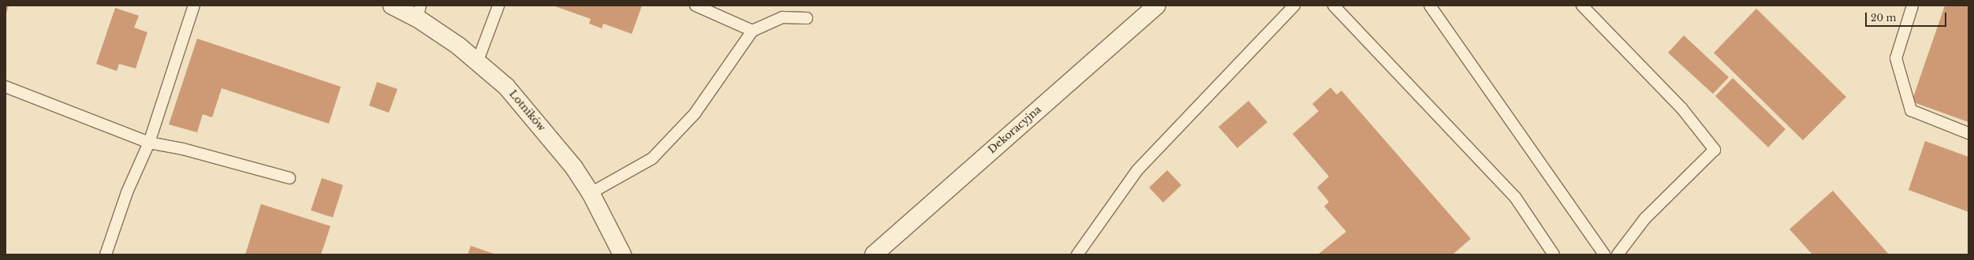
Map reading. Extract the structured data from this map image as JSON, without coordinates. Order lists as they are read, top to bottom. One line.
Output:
{"streets":{"street":["Lotników","Dekoracyjna"]},"scale_bar":"20 m"}
